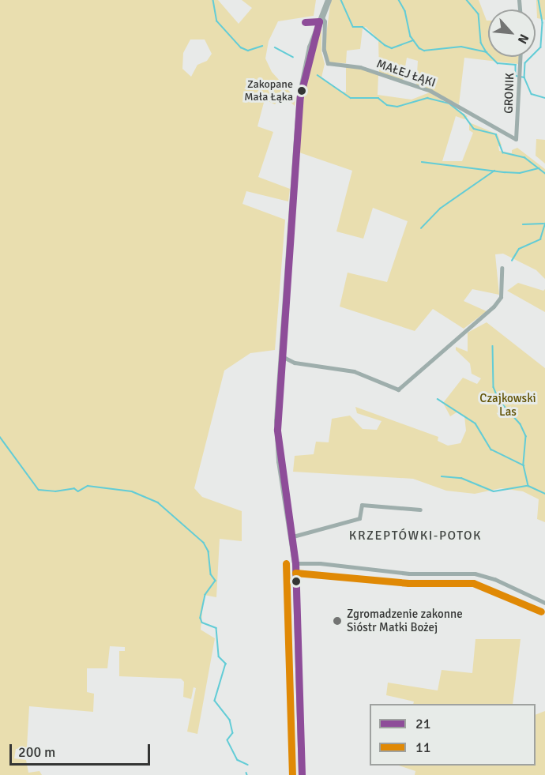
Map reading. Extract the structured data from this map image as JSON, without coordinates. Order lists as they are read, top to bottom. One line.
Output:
{"streets":{"street":["MAŁEJ ŁĄKI","GRONIK"]},"crossings":[["MAŁEJ ŁĄKI","GRONIK"]],"districts":["KRZEPTÓWKI-POTOK"],"parks":["Czajkowski Las"],"places":["Zakopane Mała Łąka","Zgromadzenie zakonne Sióstr Matki Bożej"],"lines":["transit line 21","transit line 11"],"legend":["21","11"],"scale_bar":"200 m","north":"bottom right"}
